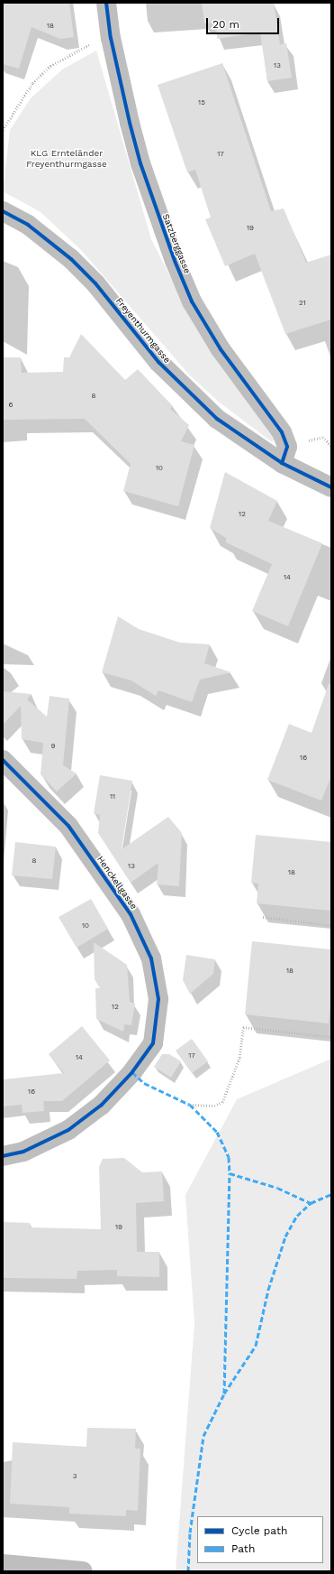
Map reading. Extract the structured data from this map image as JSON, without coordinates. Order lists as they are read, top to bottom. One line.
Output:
{"streets":{"street":["Satzberggasse","Freyenthurmgasse","Henckellgasse"]},"crossings":[["Satzberggasse","Freyenthurmgasse"]],"parks":["KLG Ernteländer Freyenthurmgasse"],"house_numbers":["18","13","15","17","19","21","8","6","10","12","14","9","16","11","8","13","18","10","18","12","17","14","16","19","3"],"legend":["Cycle path","Path"],"scale_bar":"20 m"}
